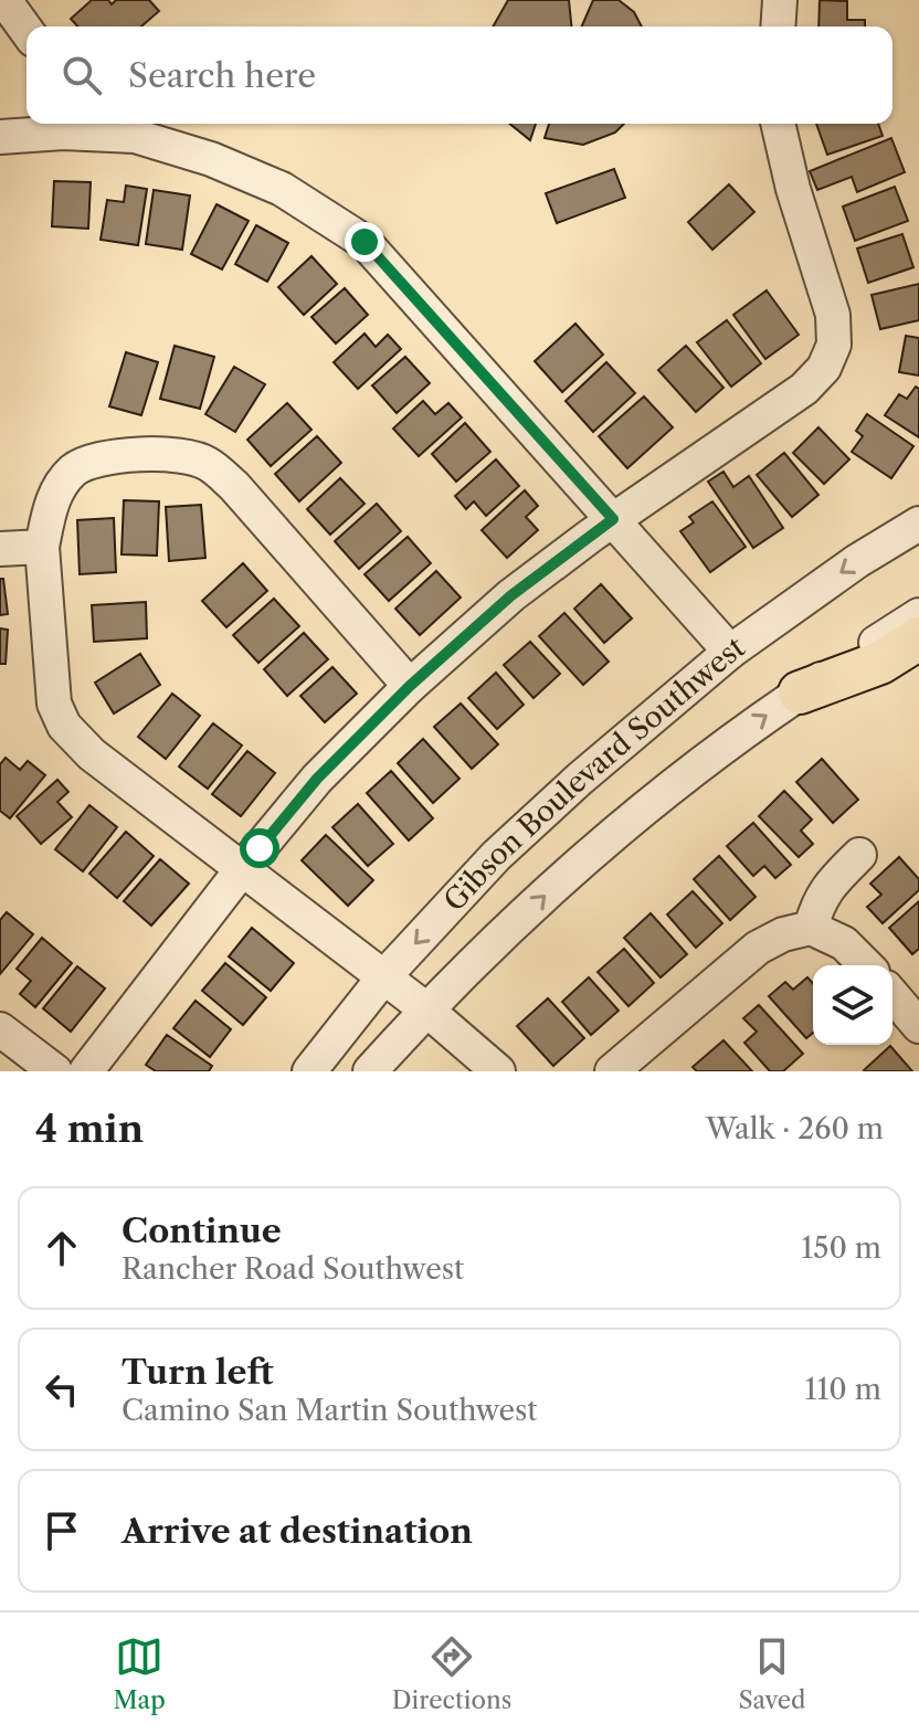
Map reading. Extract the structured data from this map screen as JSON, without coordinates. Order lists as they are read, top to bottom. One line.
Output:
{"streets":{"street":["Gibson Boulevard Southwest"]},"page":{"search":"Search here","heading":["4 min","Walk · 260 m"],"list":[["Continue","Rancher Road Southwest","150 m"],["Turn left","Camino San Martin Southwest","110 m"],"Arrive at destination"],"nav":["Map","Directions","Saved"]}}
